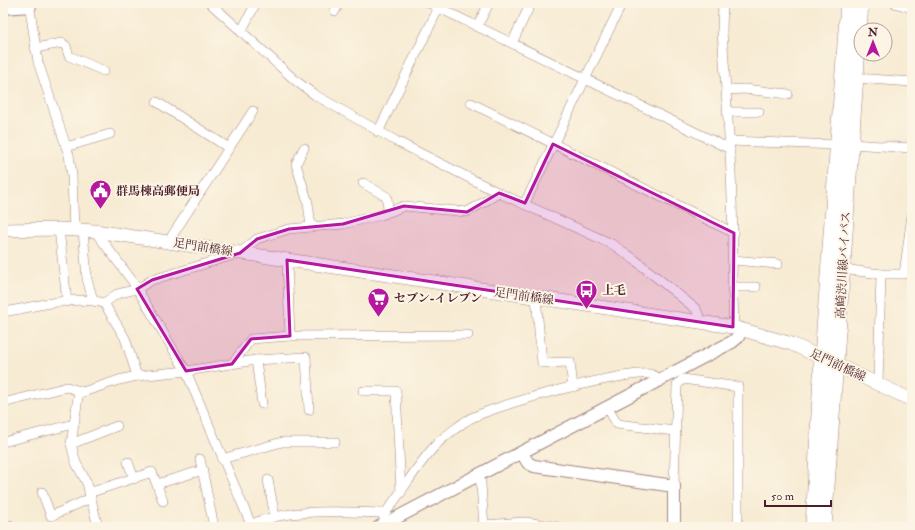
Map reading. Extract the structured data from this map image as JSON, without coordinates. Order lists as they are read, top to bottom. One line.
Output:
{"streets":{"main road":["足門前橋線","高崎渋川線バイパス"]},"crossings":[["足門前橋線","高崎渋川線バイパス"]],"places":{"public building":["群馬棟高郵便局"],"bus stop":["上毛"],"supermarket":["セブン-イレブン"]},"scale_bar":"50 m","north":"top"}
